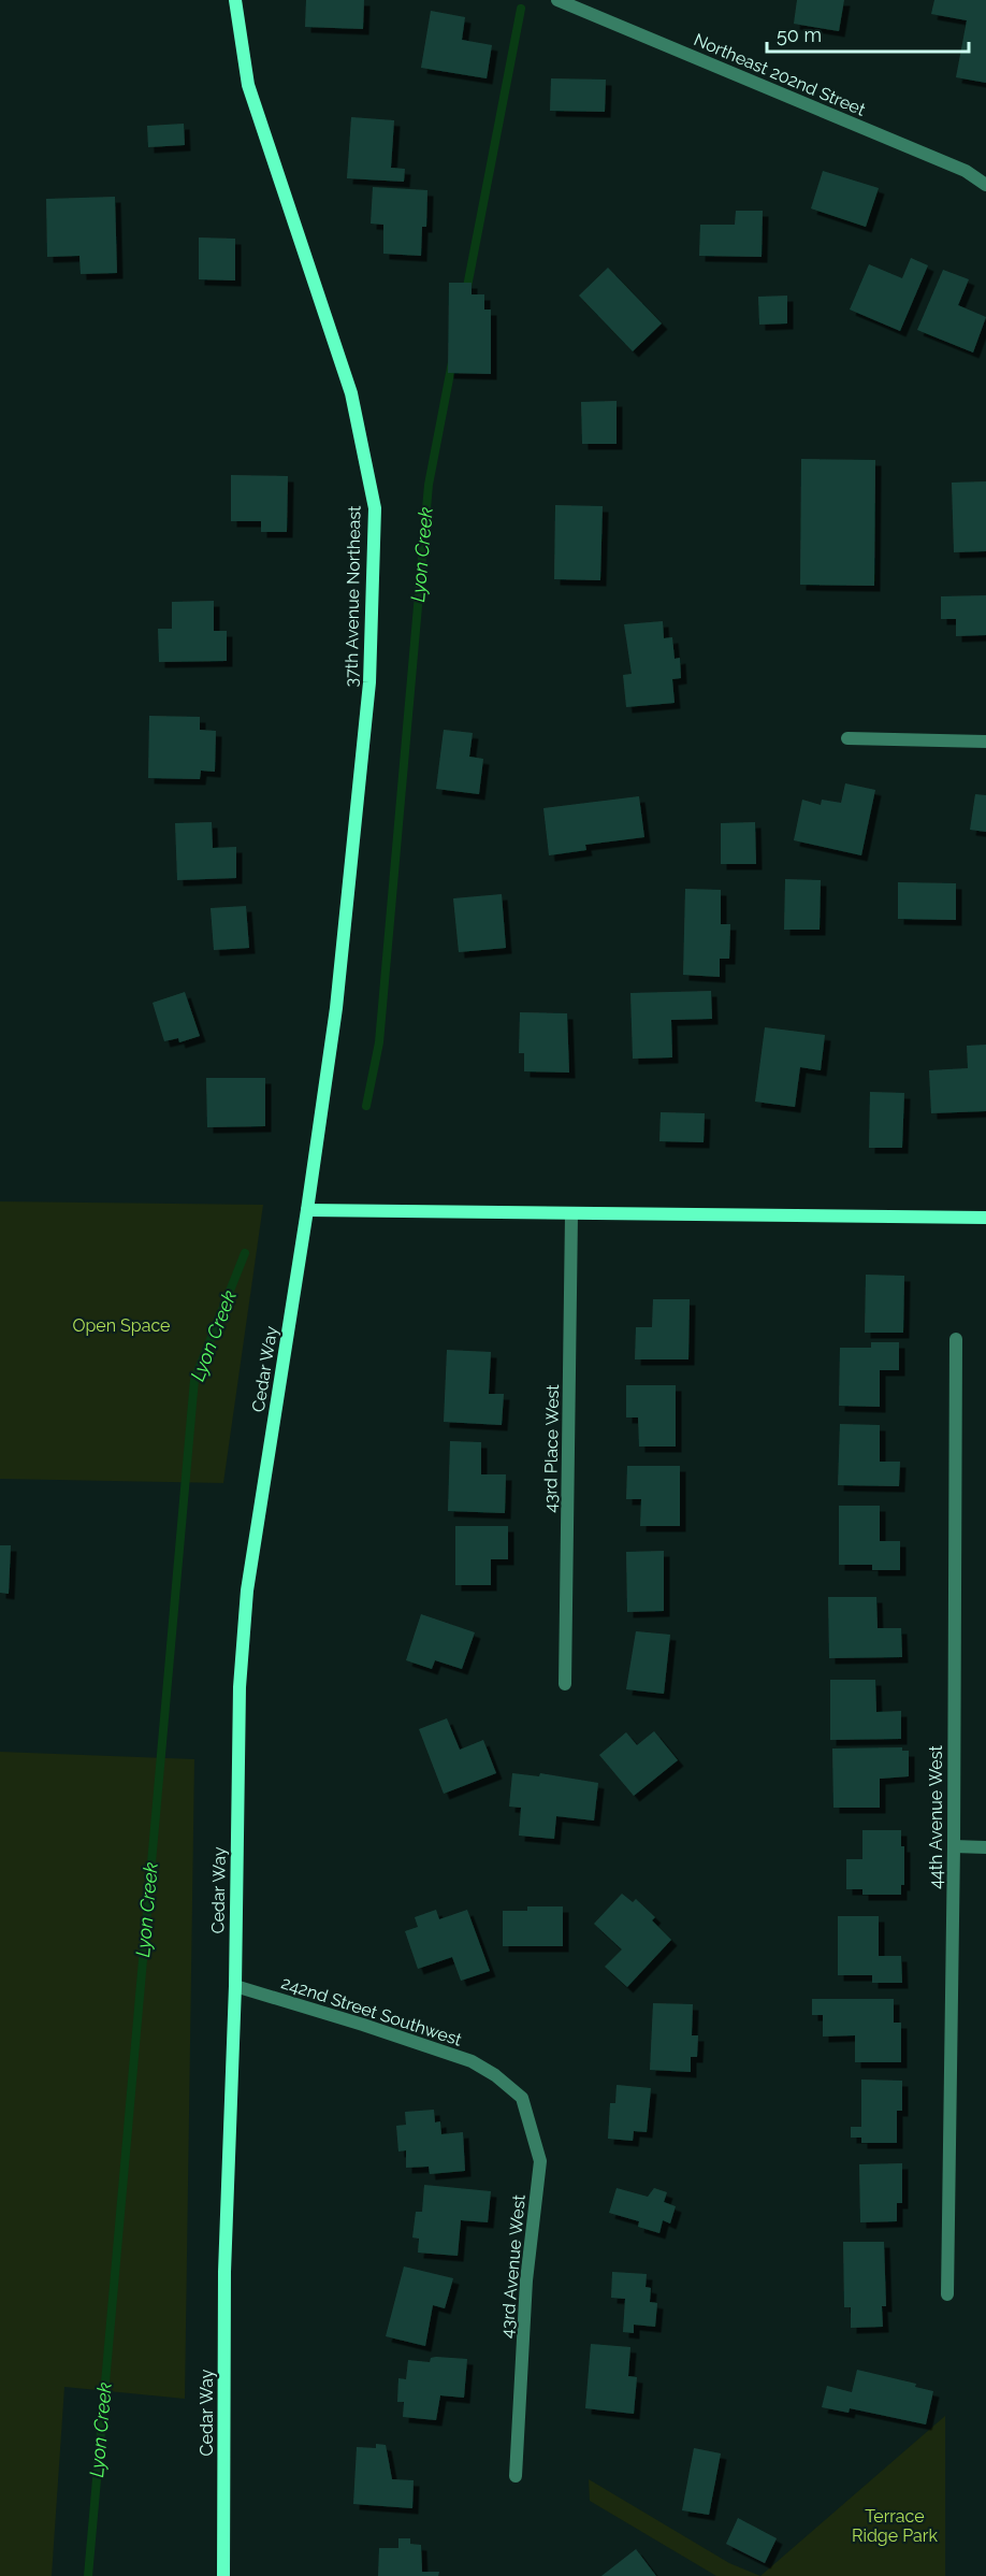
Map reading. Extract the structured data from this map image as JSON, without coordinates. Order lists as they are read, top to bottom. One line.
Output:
{"streets":{"main road":["37th Avenue Northeast","Cedar Way"],"street":["Northeast 202nd Street","43rd Place West","44th Avenue West","242nd Street Southwest","43rd Avenue West"]},"crossings":[["37th Avenue Northeast","Cedar Way"],["Cedar Way","242nd Street Southwest"],["242nd Street Southwest","43rd Avenue West"]],"water":["Lyon Creek"],"parks":["Open Space","Terrace Ridge Park"],"scale_bar":"50 m"}
